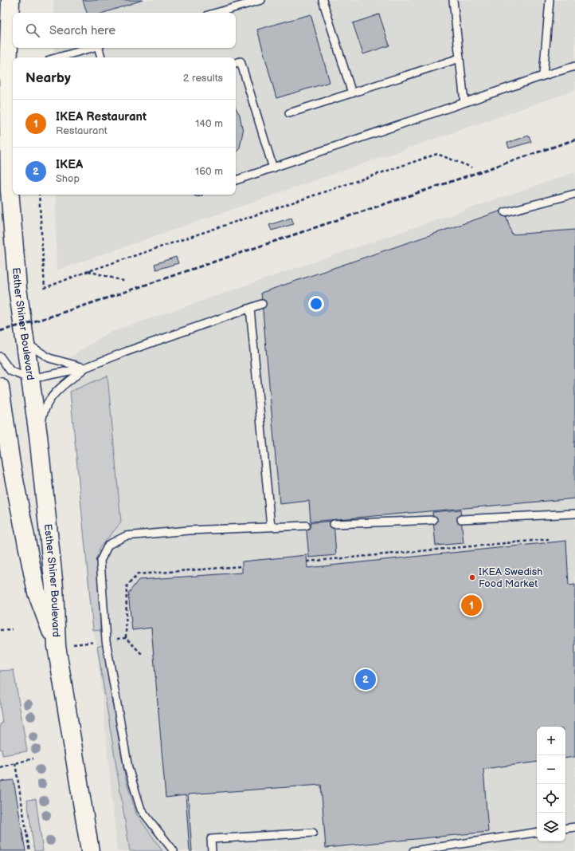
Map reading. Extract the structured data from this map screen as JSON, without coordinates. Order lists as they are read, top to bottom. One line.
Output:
{"streets":{"street":["Esther Shiner Boulevard"]},"places":["IKEA Swedish Food Market"],"page":{"search":"Search here","heading":["Nearby","2 results"],"list":[{"mark":"1","name":"IKEA Restaurant","note":"Restaurant","value":"140 m"},{"mark":"2","name":"IKEA","note":"Shop","value":"160 m"}],"pins":["1","2"],"map_buttons":["+","−"]}}
